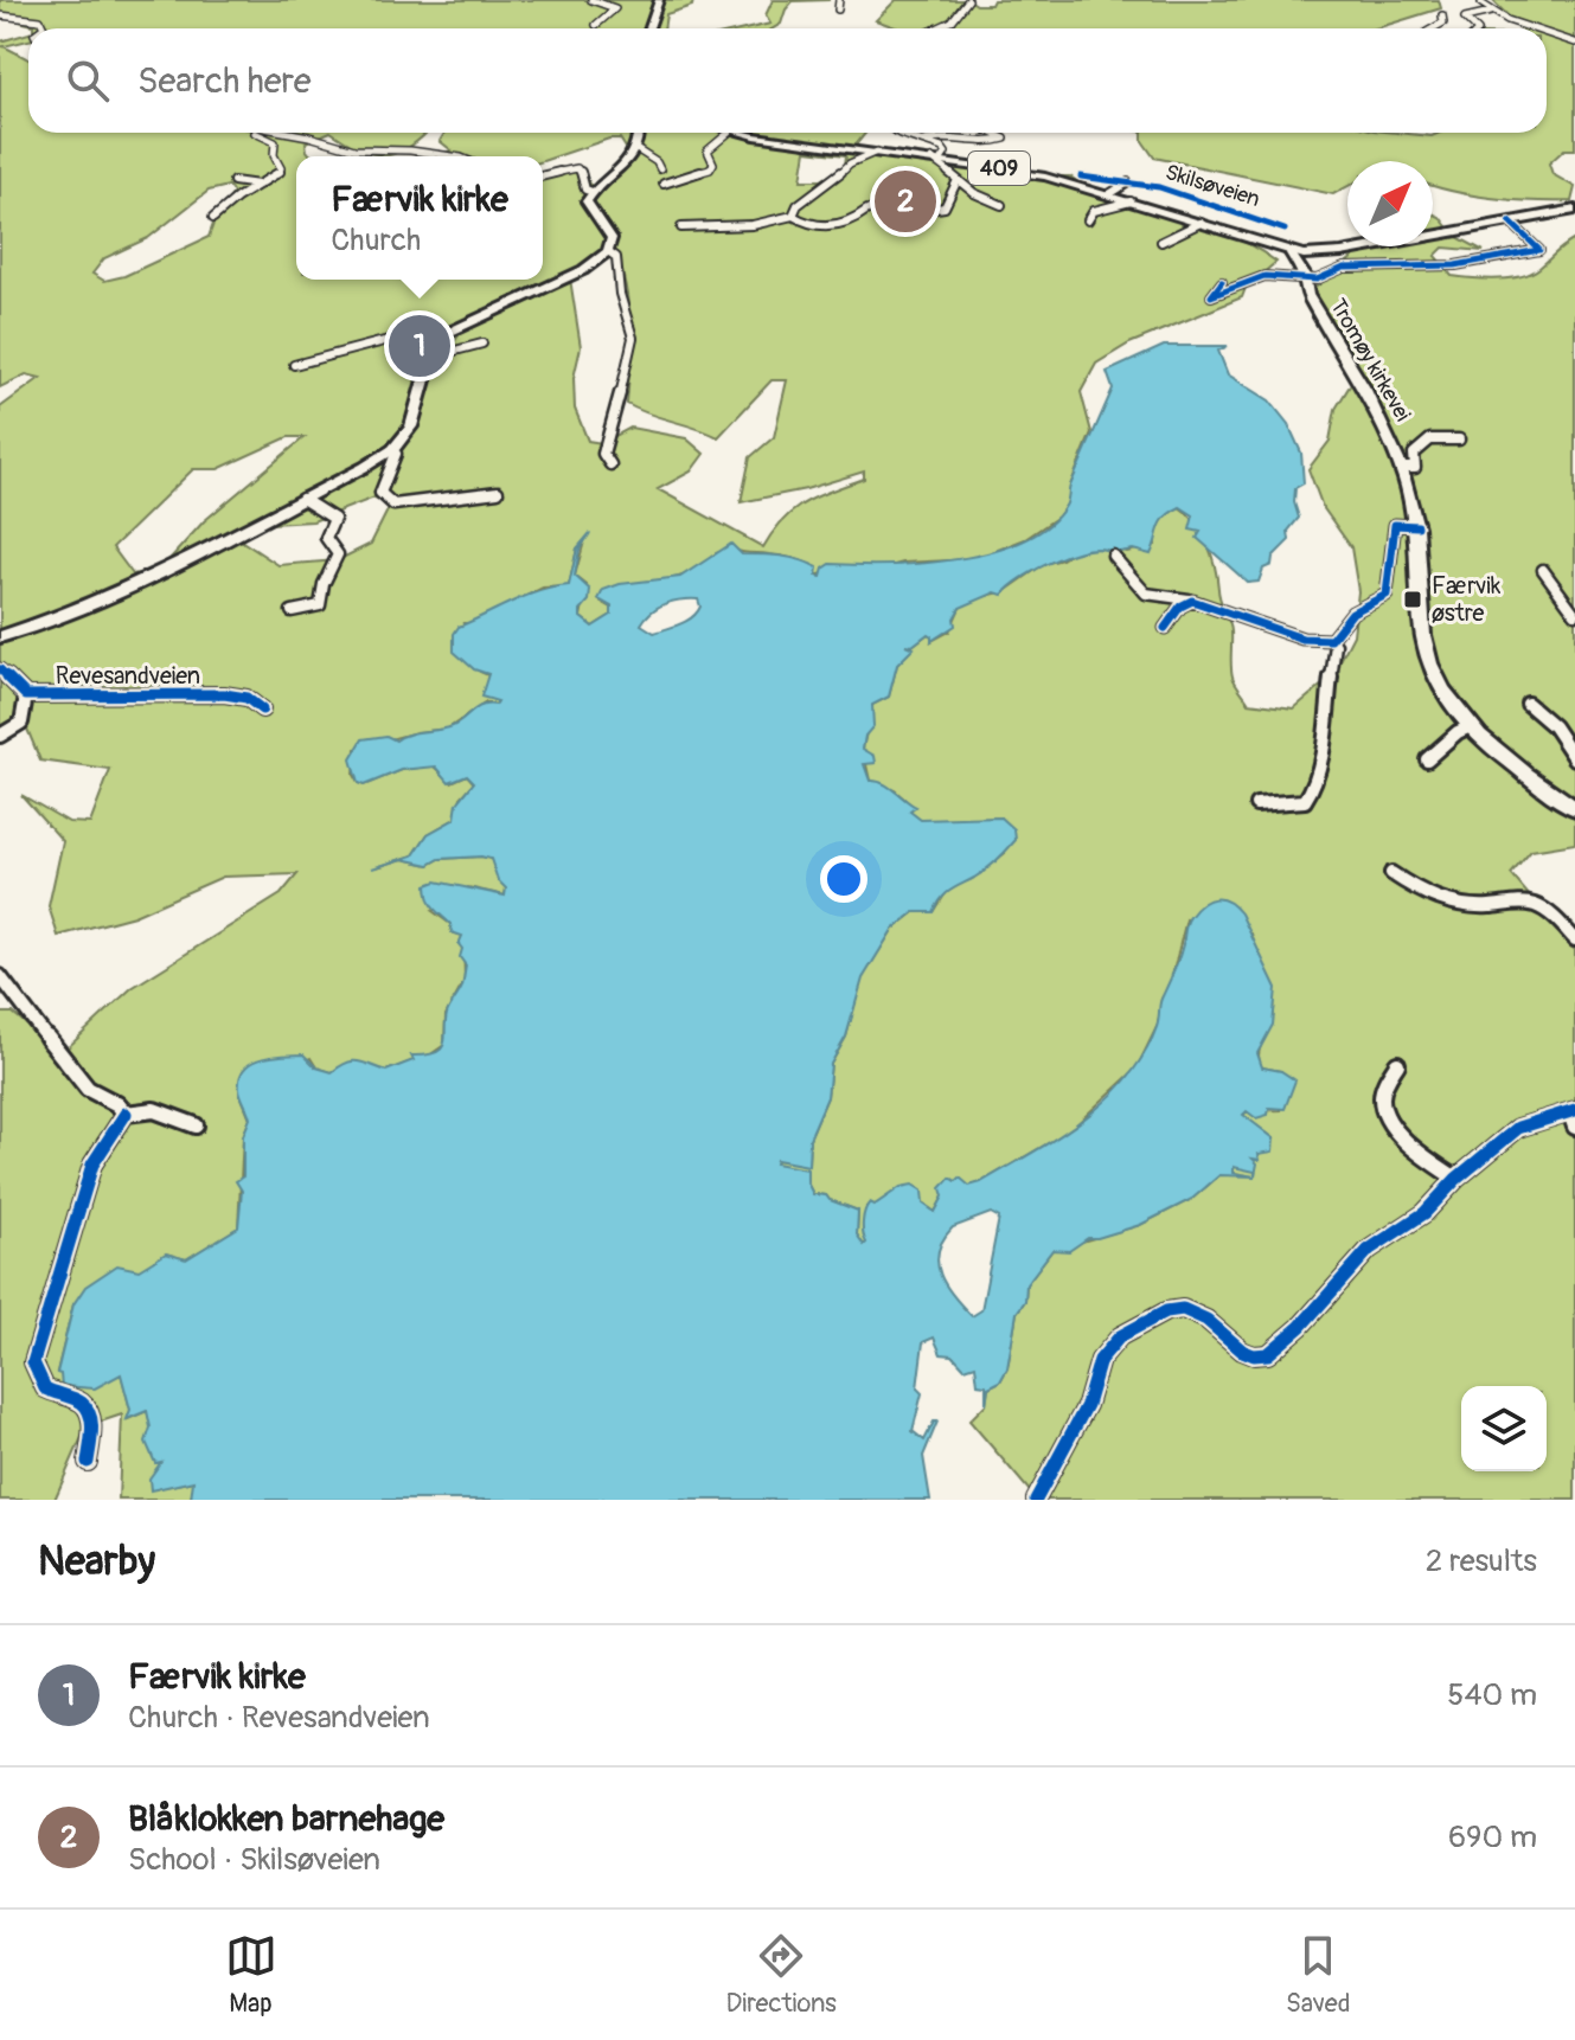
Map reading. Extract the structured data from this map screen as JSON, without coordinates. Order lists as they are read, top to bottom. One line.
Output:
{"streets":{"main road":["409","Skilsøveien","Tromøy kirkevei"],"street":["Revesandveien"]},"crossings":[["Skilsøveien","Tromøy kirkevei"]],"places":{"transit":["Færvik østre"]},"north":"top right","page":{"search":"Search here","popup":["Færvik kirke","Church"],"pins":["2","1"],"heading":["Nearby","2 results"],"list":[{"mark":"1","name":"Færvik kirke","note":"Church · Revesandveien","value":"540 m"},{"mark":"2","name":"Blåklokken barnehage","note":"School · Skilsøveien","value":"690 m"}],"nav":["Map","Directions","Saved"]}}
